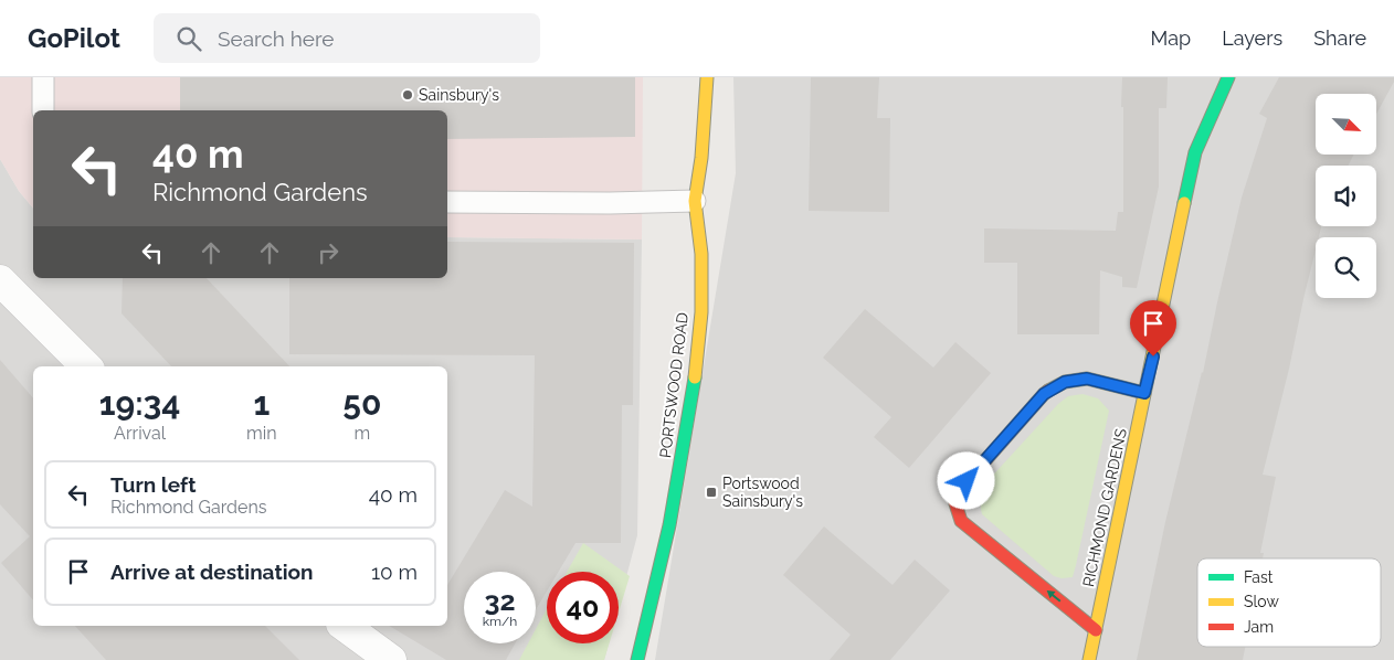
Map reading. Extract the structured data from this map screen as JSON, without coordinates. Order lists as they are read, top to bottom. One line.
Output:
{"streets":{"street":["PORTSWOOD ROAD","RICHMOND GARDENS"]},"places":{"other":["Sainsbury's"],"transit":["Portswood Sainsbury's"]},"legend":["Fast","Slow","Jam"],"north":"bottom right","page":{"header":"GoPilot","search":"Search here","nav":["Map","Layers","Share"],"turn":["40 m","Richmond Gardens"],"eta":["19:34","Arrival","1","min","50","m"],"list":[{"name":"Turn left","note":"Richmond Gardens","value":"40 m"},{"name":"Arrive at destination","value":"10 m"}],"speed":"32 km/h","limit":"40"}}
